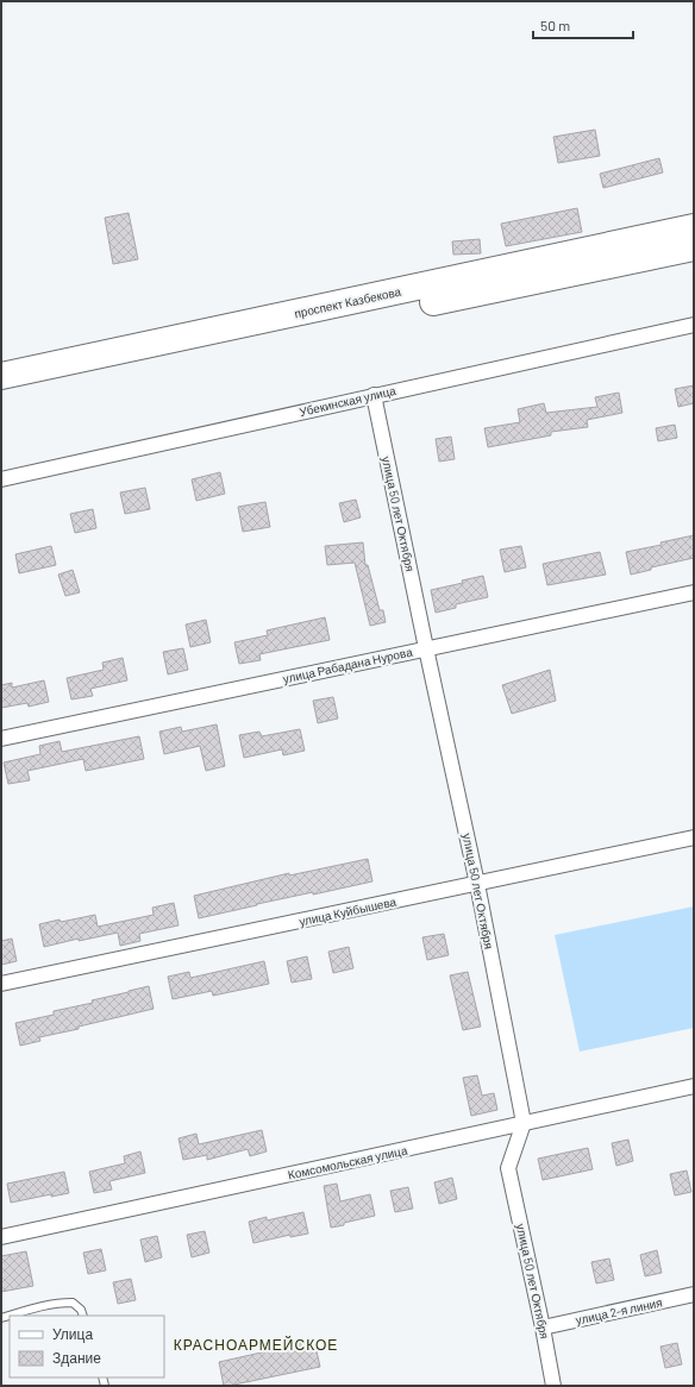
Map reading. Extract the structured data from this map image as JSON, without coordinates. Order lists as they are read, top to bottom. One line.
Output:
{"streets":{"highway":["проспект Казбекова"],"street":["Убекинская улица","улица 50 лет Октября","улица Рабадана Нурова","улица Куйбышева","Комсомольская улица","улица 2-я линия"]},"crossings":[["Убекинская улица","улица 50 лет Октября"],["улица 50 лет Октября","улица Рабадана Нурова"],["улица 50 лет Октября","улица Куйбышева"],["улица 50 лет Октября","Комсомольская улица"],["улица 50 лет Октября","улица 2-я линия"]],"districts":["КРАСНОАРМЕЙСКОЕ"],"legend":["Улица","Здание"],"scale_bar":"50 m"}
